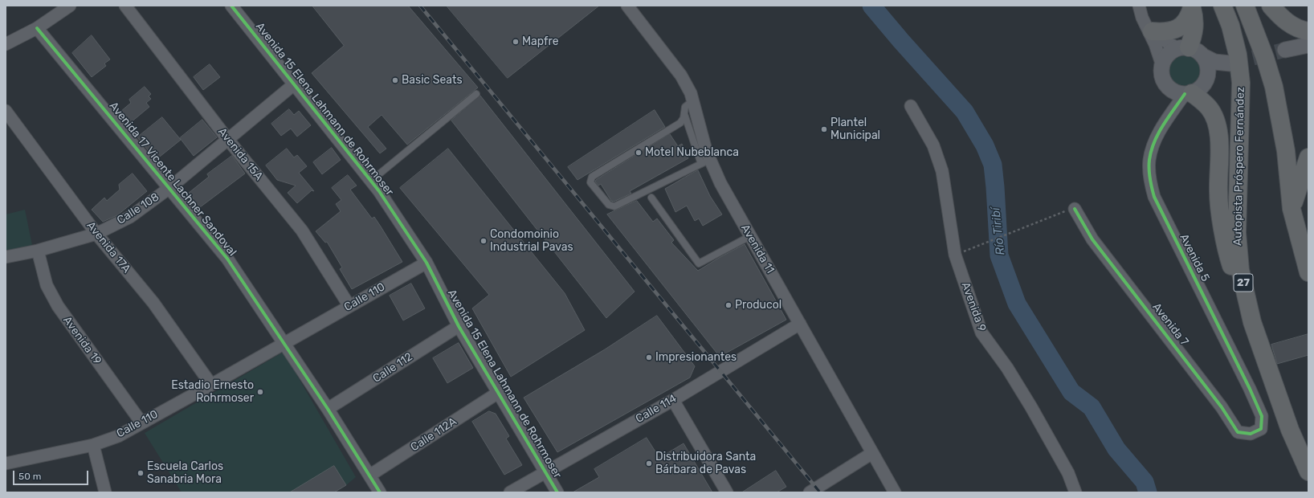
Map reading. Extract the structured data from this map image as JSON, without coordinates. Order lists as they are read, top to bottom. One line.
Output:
{"streets":{"highway":["Autopista Próspero Fernández","27"],"street":["Avenida 15 Elena Lahmann de Rohrmoser","Avenida 15A","Avenida 17 Vicente Lachner Sandoval","Calle 108","Avenida 17A","Avenida 11","Avenida 5","Calle 110","Avenida 9","Avenida 7","Avenida 19","Calle 112","Calle 114","Calle 112A"]},"crossings":[["Avenida 15 Elena Lahmann de Rohrmoser","Calle 108"],["Avenida 15 Elena Lahmann de Rohrmoser","Calle 110"],["Avenida 15 Elena Lahmann de Rohrmoser","Calle 112"],["Avenida 15 Elena Lahmann de Rohrmoser","Calle 114"],["Avenida 15 Elena Lahmann de Rohrmoser","Calle 112A"],["Avenida 15A","Calle 108"],["Avenida 15A","Calle 110"],["Avenida 17 Vicente Lachner Sandoval","Calle 108"],["Avenida 17 Vicente Lachner Sandoval","Calle 110"],["Avenida 17 Vicente Lachner Sandoval","Calle 112"],["Avenida 17 Vicente Lachner Sandoval","Calle 112A"],["Calle 108","Avenida 17A"],["Calle 108","Avenida 19"],["Avenida 17A","Calle 110"],["Avenida 11","Calle 114"],["Avenida 5","Avenida 7"],["Calle 110","Avenida 19"]],"water":["Río Tiribí"],"places":["Mapfre","Basic Seats","Plantel Municipal","Motel Nubeblanca","Condomoinio Industrial Pavas","Producol","Impresionantes","Estadio Ernesto Rohrmoser","Distribuidora Santa Bárbara de Pavas","Escuela Carlos Sanabria Mora"],"scale_bar":"50 m"}
